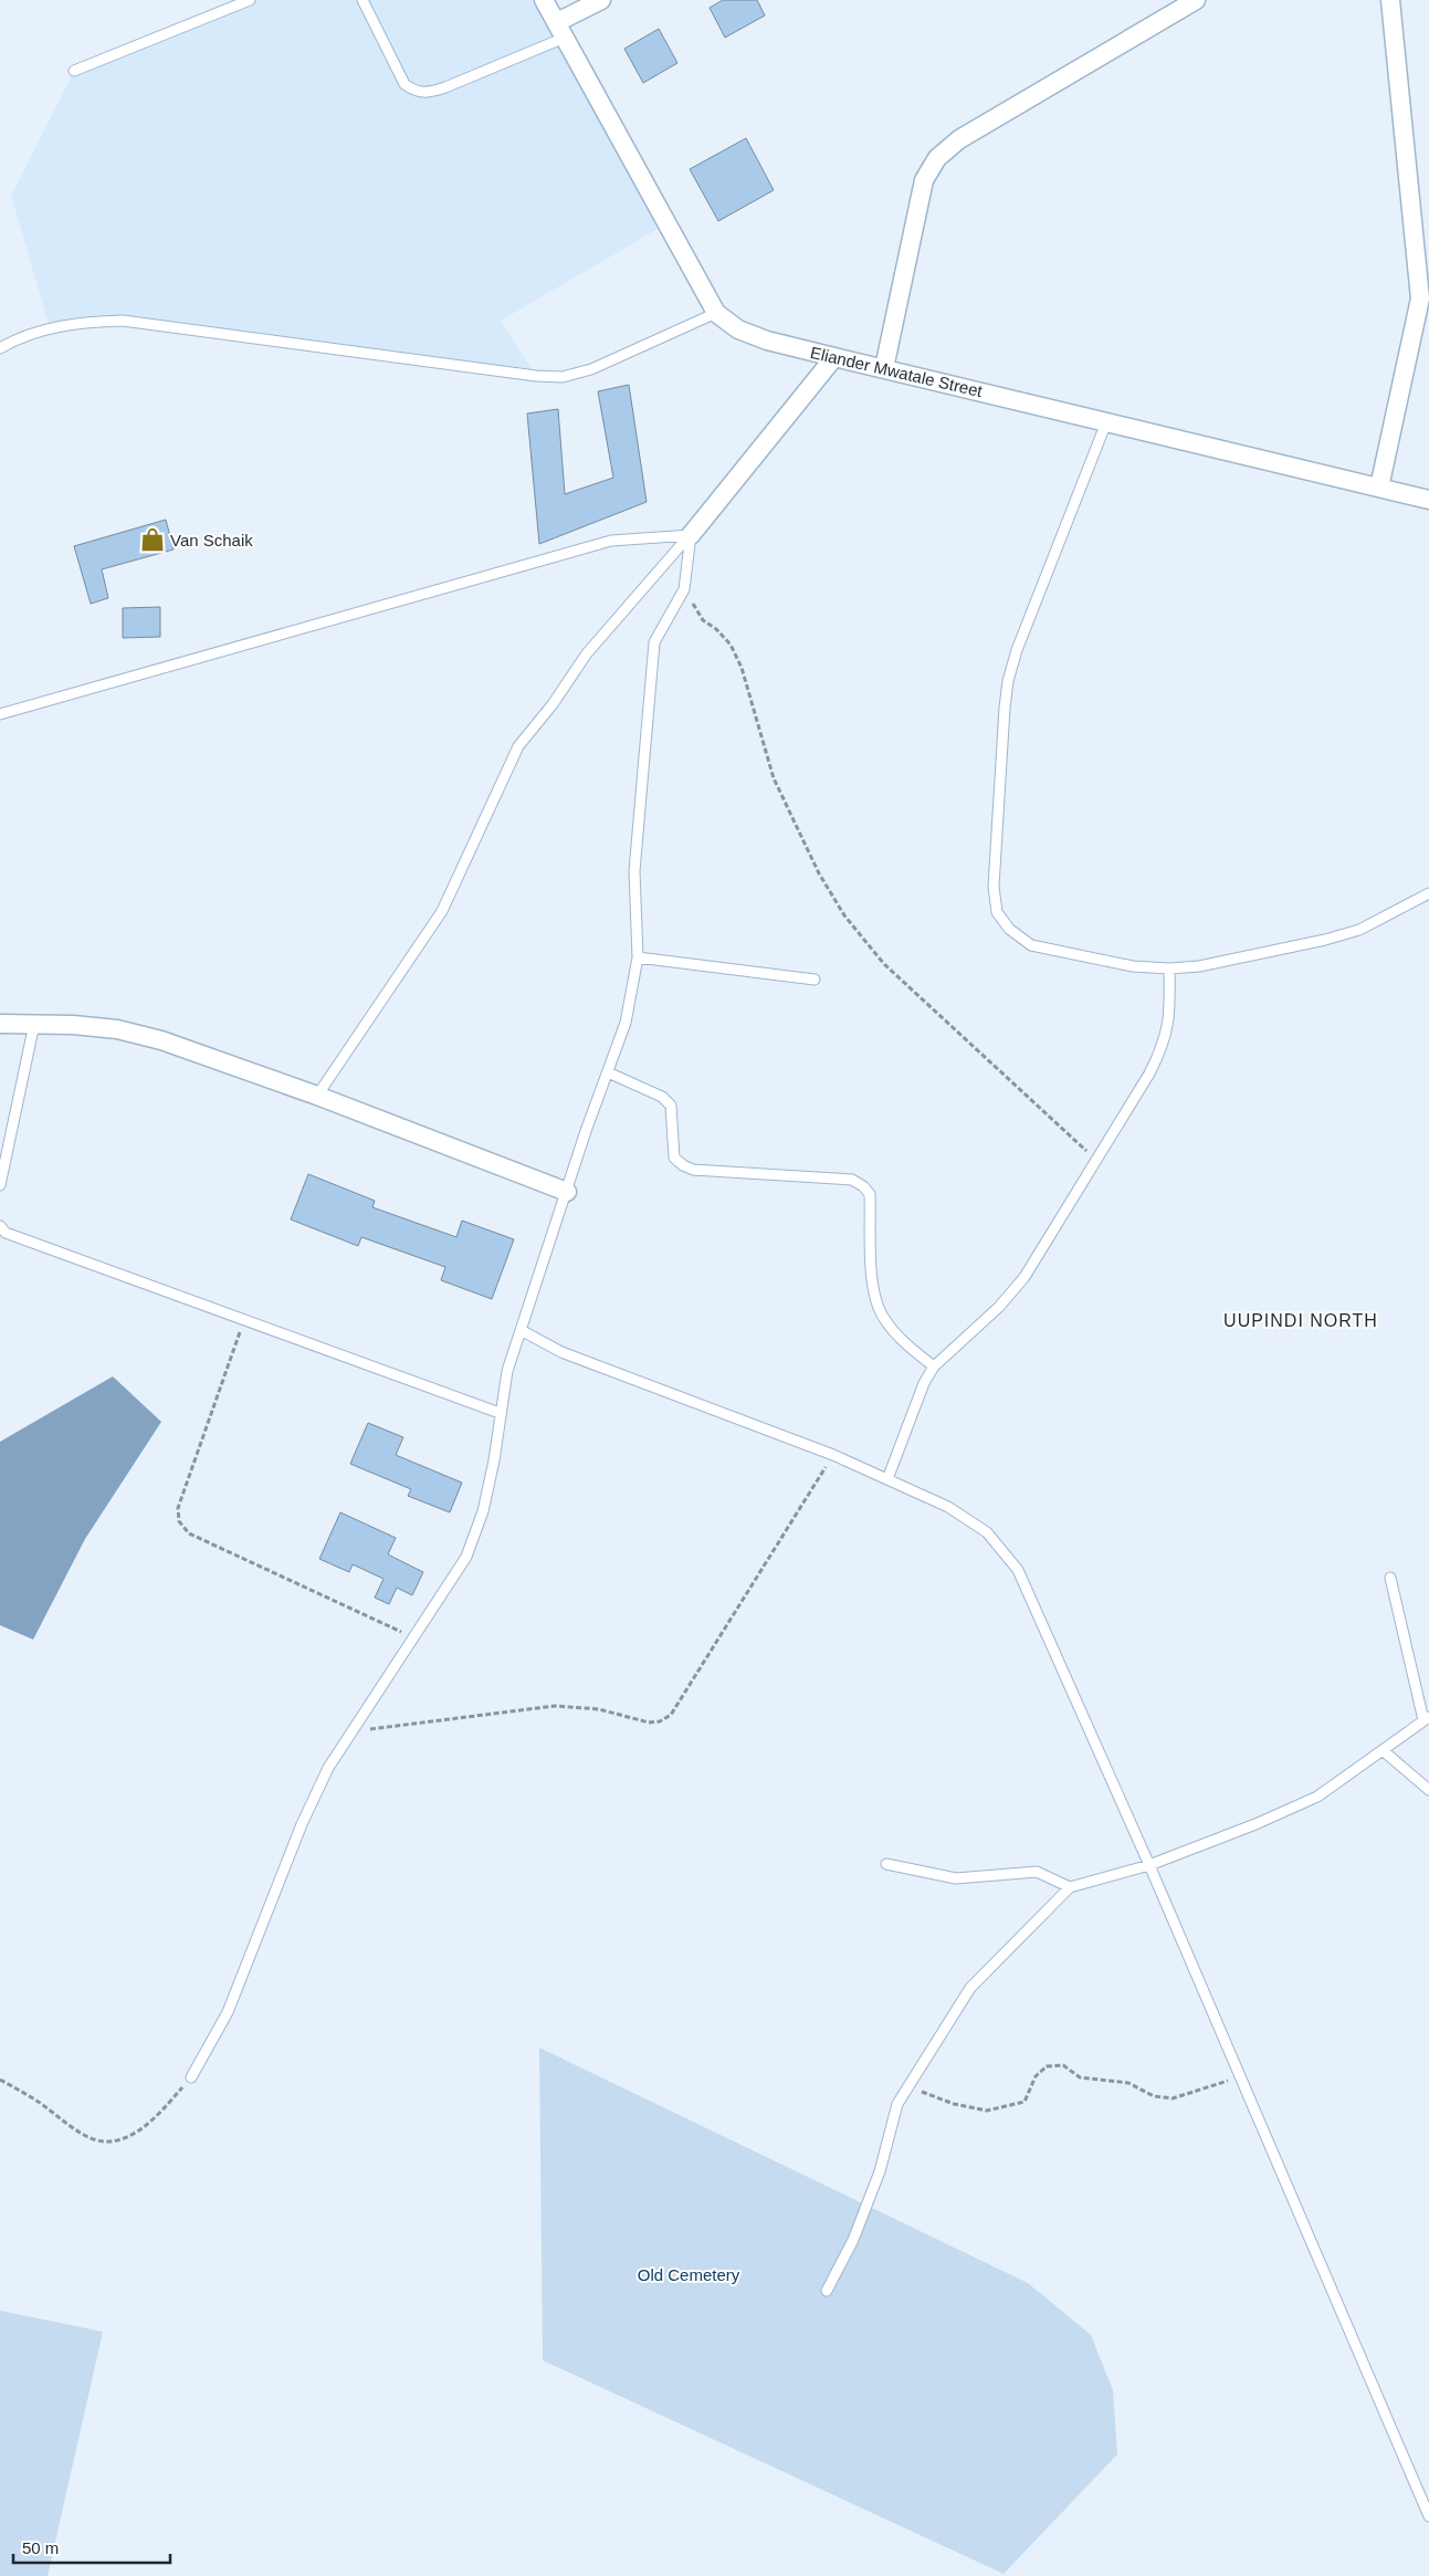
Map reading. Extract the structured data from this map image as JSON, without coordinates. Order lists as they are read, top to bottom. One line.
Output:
{"streets":{"street":["Eliander Mwatale Street"]},"districts":["UUPINDI NORTH"],"parks":["Old Cemetery"],"places":{"shop":["Van Schaik"]},"scale_bar":"50 m"}
